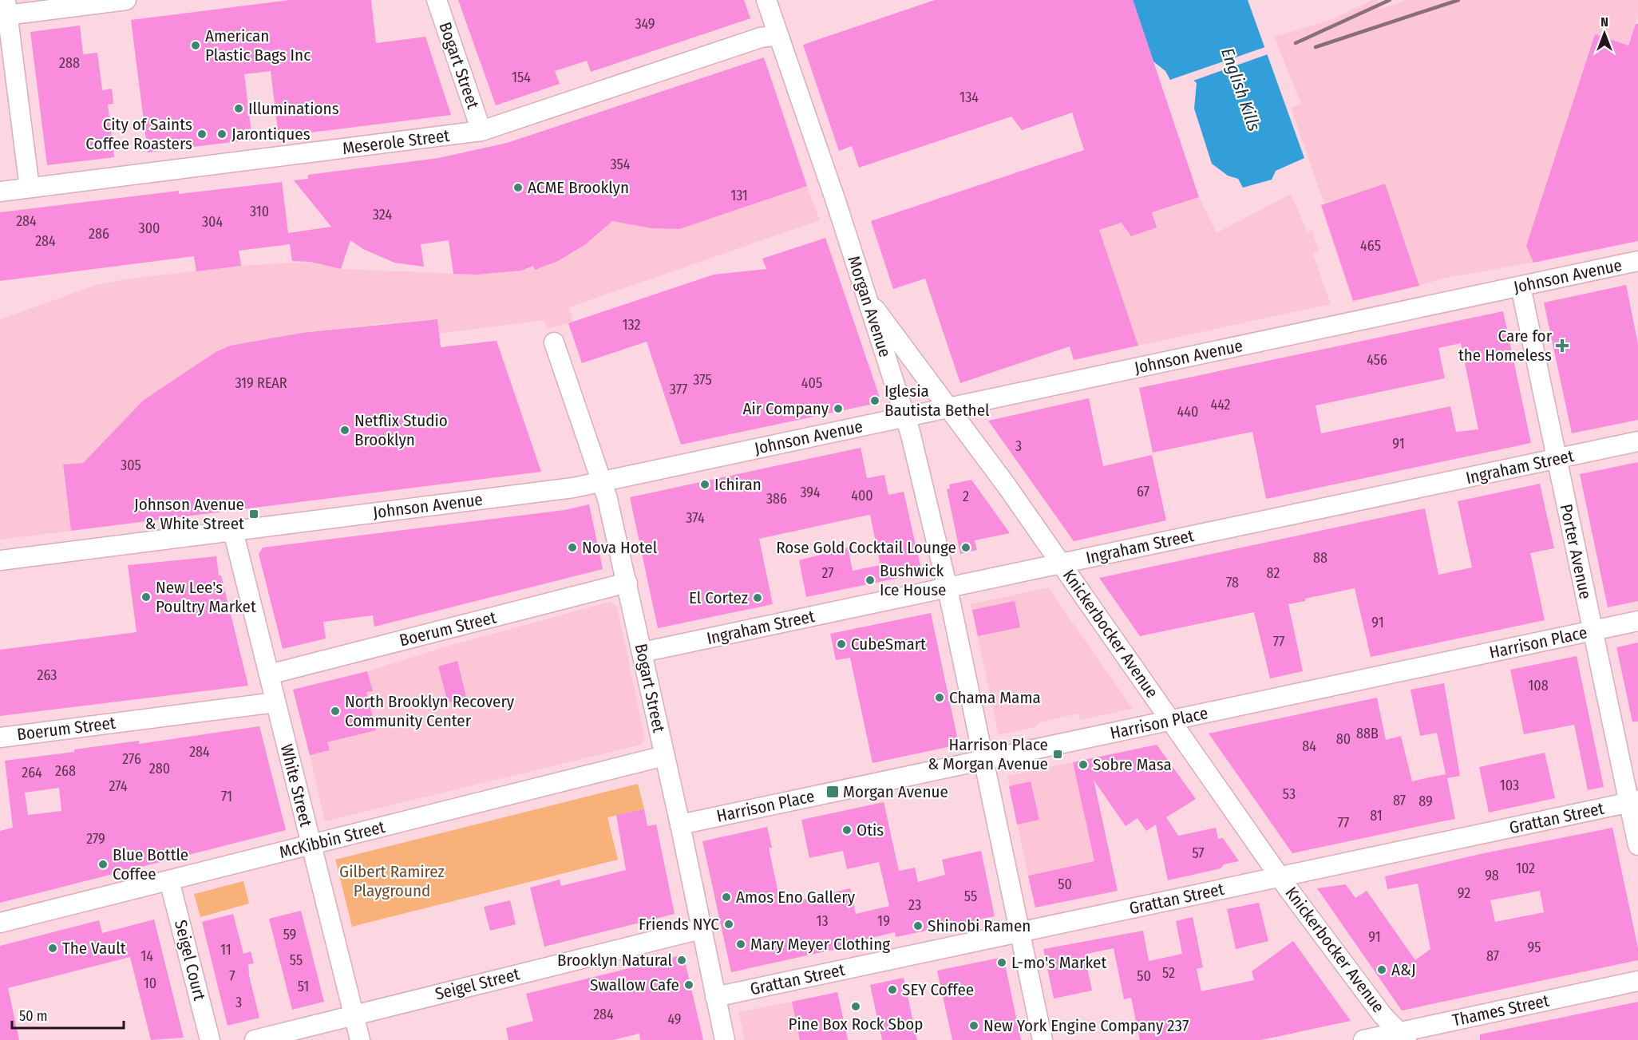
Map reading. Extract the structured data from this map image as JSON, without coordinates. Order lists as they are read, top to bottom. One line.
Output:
{"streets":{"street":["Bogart Street","Meserole Street","Johnson Avenue","Morgan Avenue","Ingraham Street","Porter Avenue","Boerum Street","Knickerbocker Avenue","Harrison Place","White Street","Grattan Street","McKibbin Street","Seigel Court","Seigel Street","Thames Street"]},"crossings":[["Bogart Street","Meserole Street"],["Bogart Street","Johnson Avenue"],["Bogart Street","Ingraham Street"],["Bogart Street","Boerum Street"],["Bogart Street","Harrison Place"],["Bogart Street","Grattan Street"],["Bogart Street","McKibbin Street"],["Bogart Street","Seigel Street"],["Meserole Street","Morgan Avenue"],["Johnson Avenue","Morgan Avenue"],["Johnson Avenue","Porter Avenue"],["Johnson Avenue","Knickerbocker Avenue"],["Johnson Avenue","White Street"],["Morgan Avenue","Ingraham Street"],["Morgan Avenue","Knickerbocker Avenue"],["Morgan Avenue","Harrison Place"],["Morgan Avenue","Grattan Street"],["Ingraham Street","Porter Avenue"],["Ingraham Street","Knickerbocker Avenue"],["Porter Avenue","Harrison Place"],["Porter Avenue","Grattan Street"],["Boerum Street","White Street"],["Knickerbocker Avenue","Harrison Place"],["Knickerbocker Avenue","Grattan Street"],["Knickerbocker Avenue","Thames Street"],["White Street","McKibbin Street"],["White Street","Seigel Street"],["McKibbin Street","Seigel Court"]],"water":["English Kills"],"parks":["Gilbert Ramirez Playground"],"places":{"other":["American Plastic Bags Inc","Illuminations","City of Saints Coffee Roasters","Jarontiques","ACME Brooklyn","Iglesia Bautista Bethel","Air Company","Netflix Studio Brooklyn","Ichiran","Nova Hotel","Rose Gold Cocktail Lounge","Bushwick Ice House","New Lee's Poultry Market","El Cortez","CubeSmart","Chama Mama","North Brooklyn Recovery Community Center","Sobre Masa","Otis","Blue Bottle Coffee","Amos Eno Gallery","Friends NYC","Shinobi Ramen","Mary Meyer Clothing","The Vault","Brooklyn Natural","L-mo's Market","A&J","Swallow Cafe","SEY Coffee","Pine Box Rock Sbop","New York Engine Company 237"],"health":["Care for the Homeless"],"transit":["Johnson Avenue & White Street","Harrison Place & Morgan Avenue","Morgan Avenue"]},"house_numbers":["349","288","154","134","354","131","310","324","284","304","300","286","284","465","132","456","375","319 REAR","405","377","442","440","91","3","305","67","394","400","2","386","374","88","27","82","78","91","77","263","108","88B","80","84","284","276","280","268","264","103","274","53","71","87","89","81","77","279","57","102","98","50","92","55","23","13","19","59","91","95","11","14","87","55","52","7","50","10","51","3","284","49"],"scale_bar":"50 m","north":"top"}
